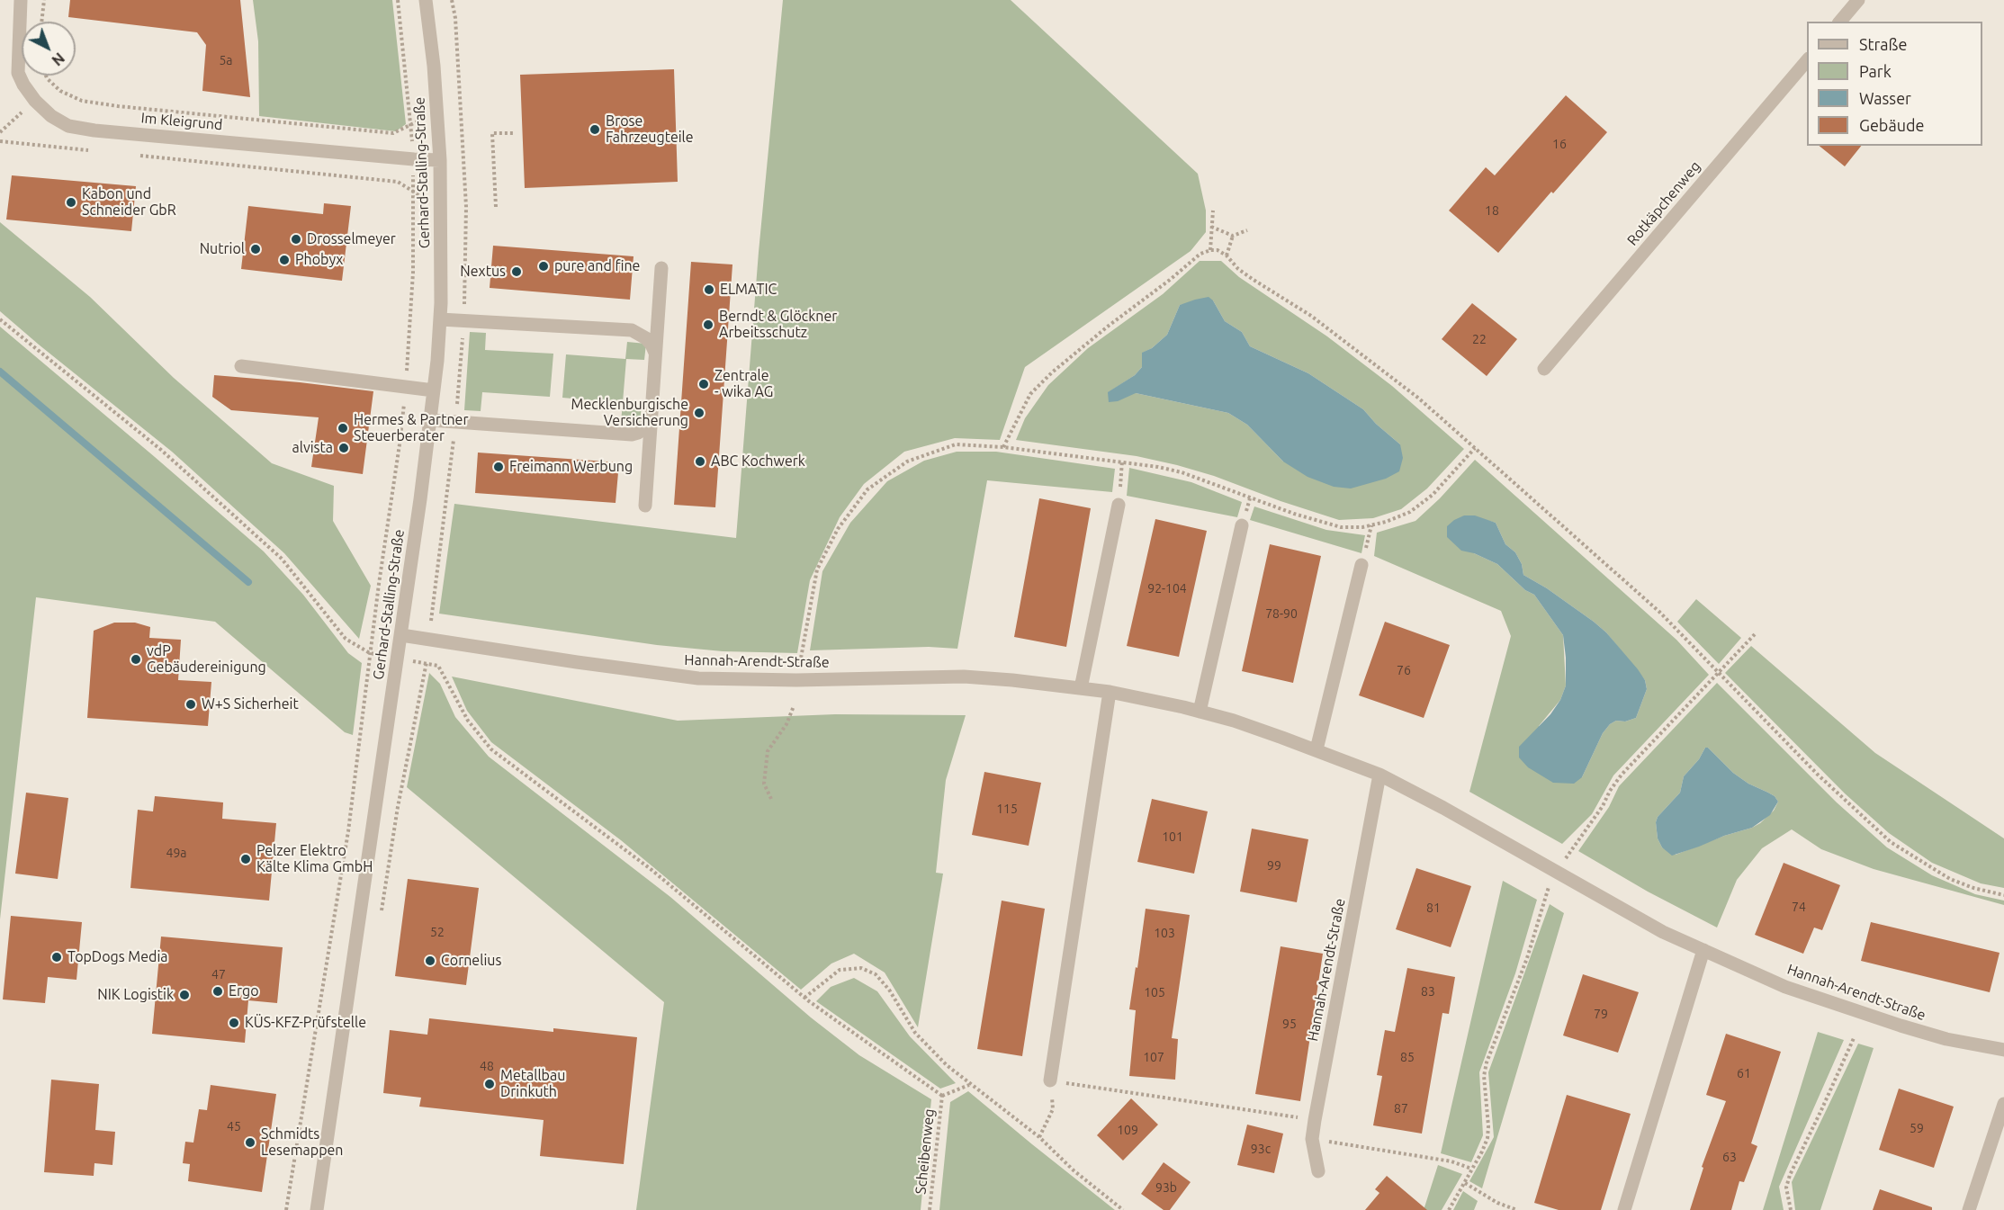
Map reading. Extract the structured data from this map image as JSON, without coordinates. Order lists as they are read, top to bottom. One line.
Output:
{"streets":{"street":["Im Kleigrund","Gerhard-Stalling-Straße","Rotkäpchenweg","Hannah-Arendt-Straße"],"path":["Scheibenweg"]},"crossings":[["Im Kleigrund","Gerhard-Stalling-Straße"],["Gerhard-Stalling-Straße","Hannah-Arendt-Straße"]],"places":["Brose Fahrzeugteile","Kabon und Schneider GbR","Drosselmeyer","Nutriol","Phobyx","pure and fine","Nextus","ELMATIC","Berndt & Glöckner Arbeitsschutz","Zentrale - wika AG","Mecklenburgische Versicherung","Hermes & Partner Steuerberater","alvista","ABC Kochwerk","Freimann Werbung","vdP Gebäudereinigung","W+S Sicherheit","Pelzer Elektro Kälte Klima GmbH","TopDogs Media","Cornelius","Ergo","NIK Logistik","KÜS-KFZ-Prüfstelle","Metallbau Drinkuth","Schmidts Lesemappen"],"house_numbers":["5a","16","18","22","92-104","78-90","76","115","101","49a","99","74","81","52","103","47","83","105","79","95","107","85","48","61","87","45","59","109","93c","63","93b"],"legend":["Straße","Park","Wasser","Gebäude"],"north":"bottom right"}
